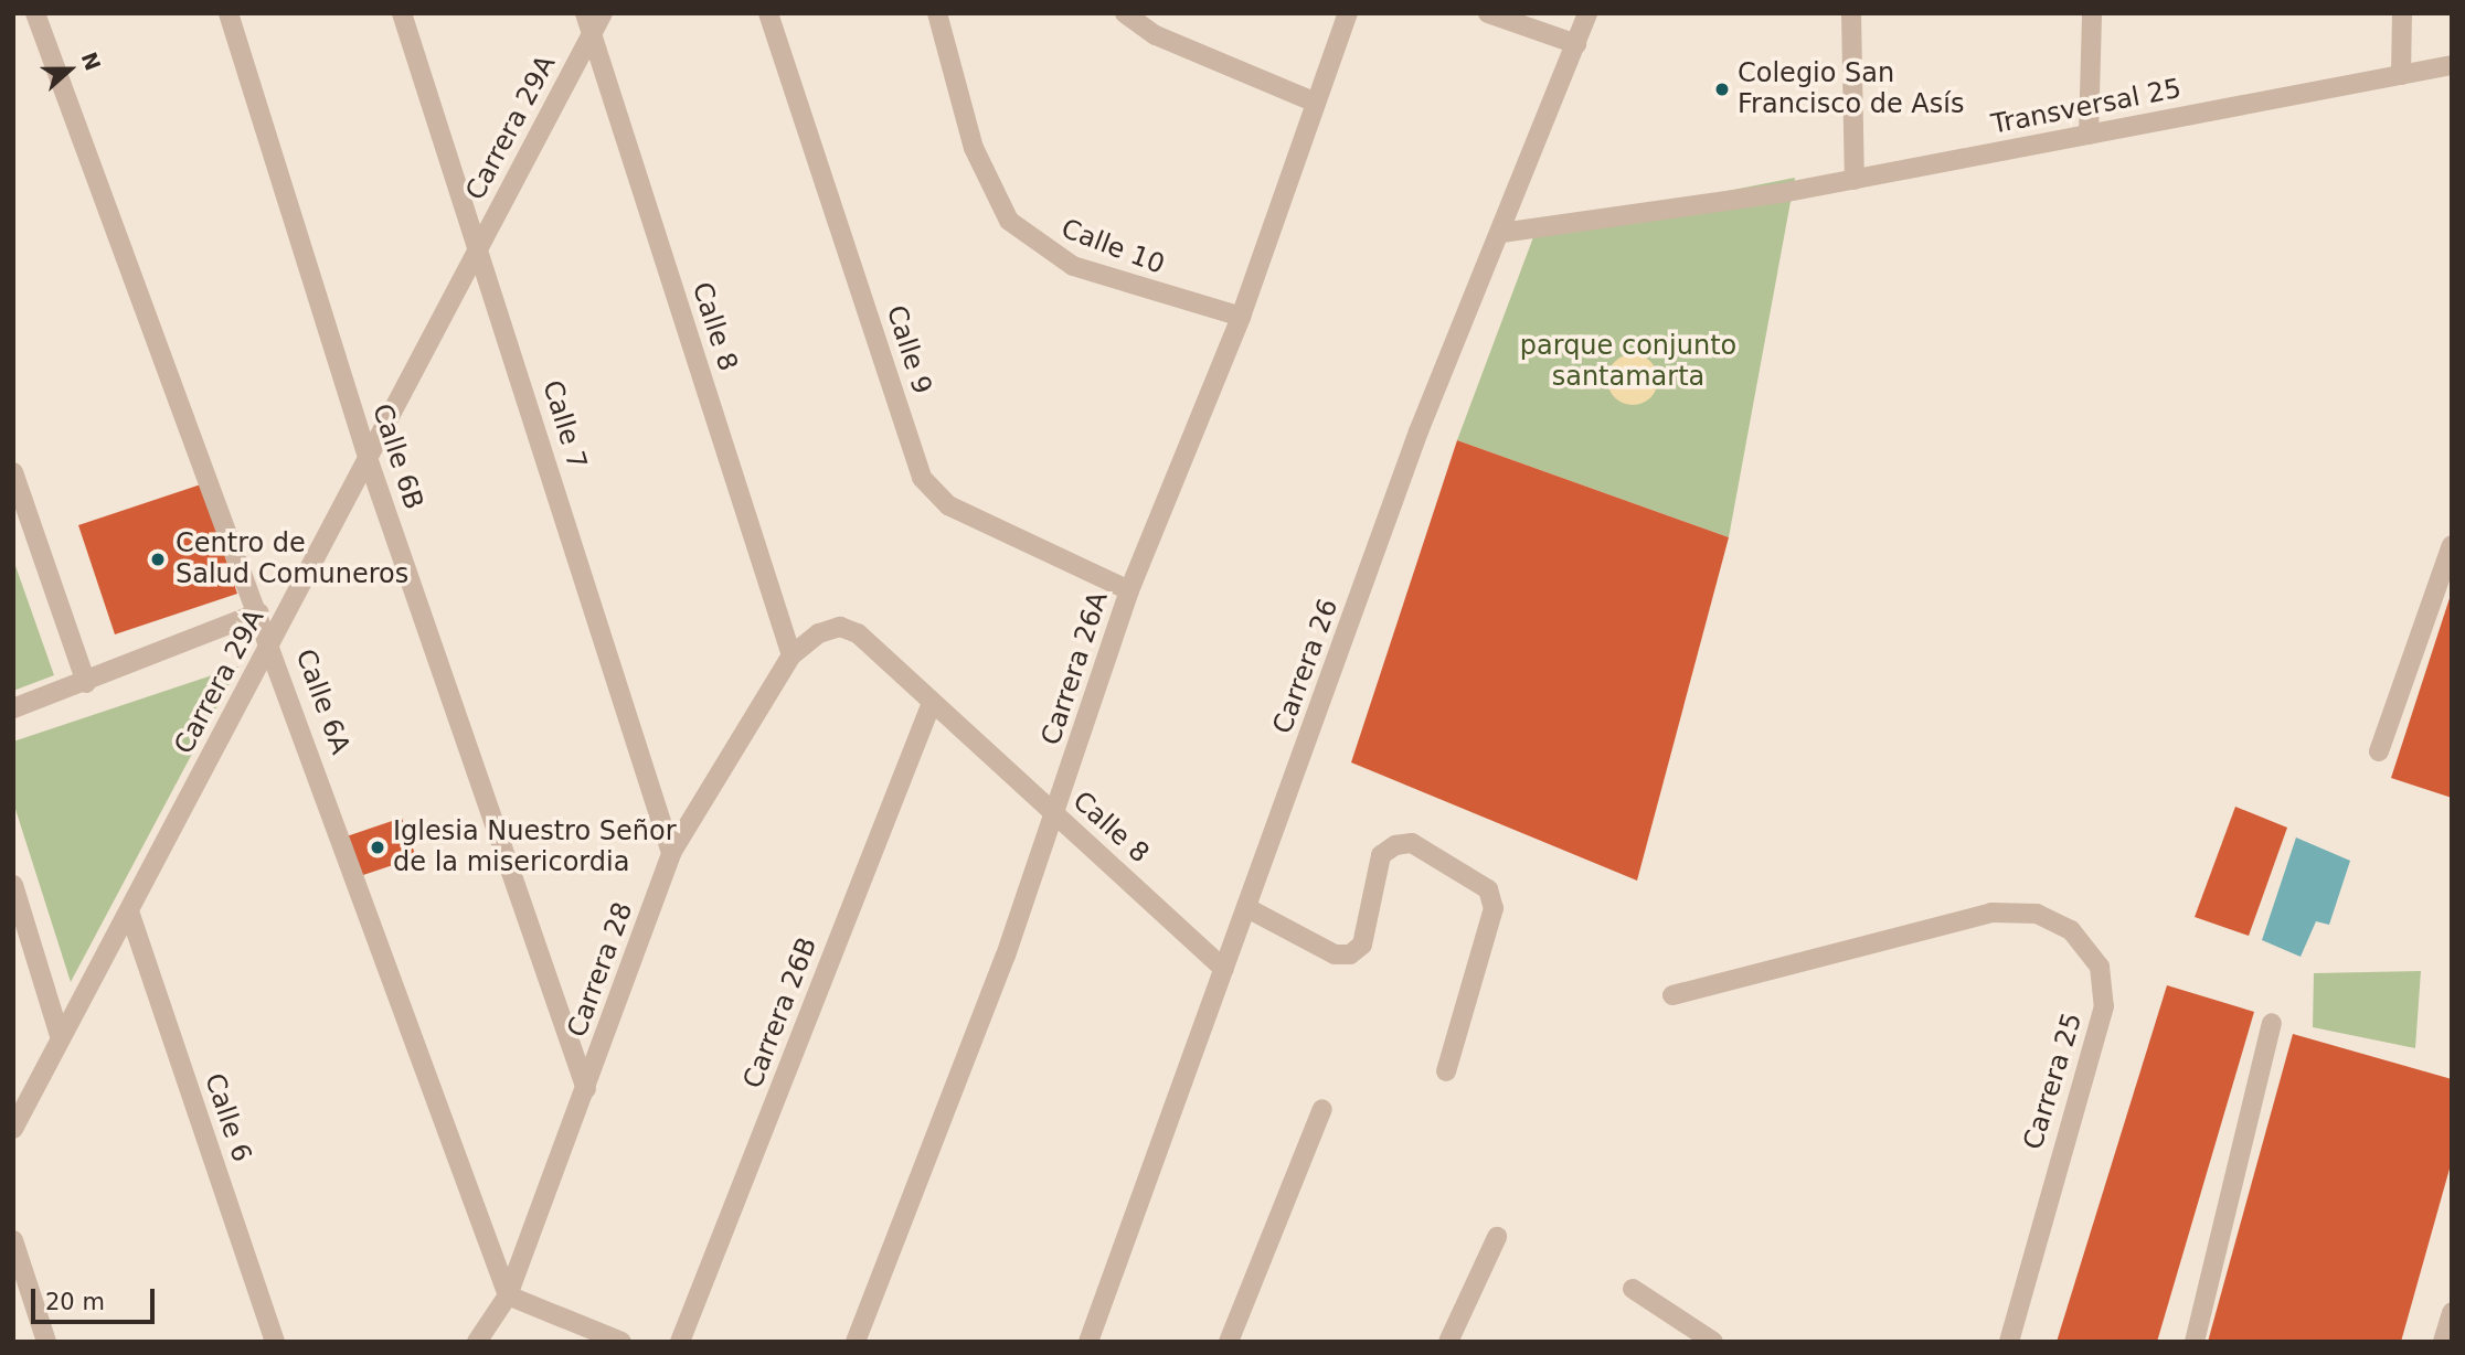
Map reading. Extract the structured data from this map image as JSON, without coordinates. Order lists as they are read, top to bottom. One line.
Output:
{"streets":{"street":["Transversal 25","Carrera 29A","Calle 10","Calle 8","Calle 9","Calle 7","Calle 6B","Carrera 26","Carrera 26A","Calle 6A","Carrera 28","Carrera 26B","Carrera 25","Calle 6"]},"crossings":[["Transversal 25","Carrera 26"],["Carrera 29A","Calle 8"],["Carrera 29A","Calle 7"],["Carrera 29A","Calle 6B"],["Carrera 29A","Calle 6A"],["Carrera 29A","Calle 6"],["Calle 10","Carrera 26A"],["Calle 8","Carrera 26"],["Calle 8","Carrera 26A"],["Calle 8","Carrera 28"],["Calle 8","Carrera 26B"],["Calle 9","Carrera 26A"],["Calle 7","Carrera 28"],["Calle 6B","Carrera 28"],["Calle 6A","Carrera 28"]],"parks":["parque conjunto santamarta"],"places":["Colegio San Francisco de Asís","Centro de Salud Comuneros","Iglesia Nuestro Señor de la misericordia"],"scale_bar":"20 m","north":"right"}
